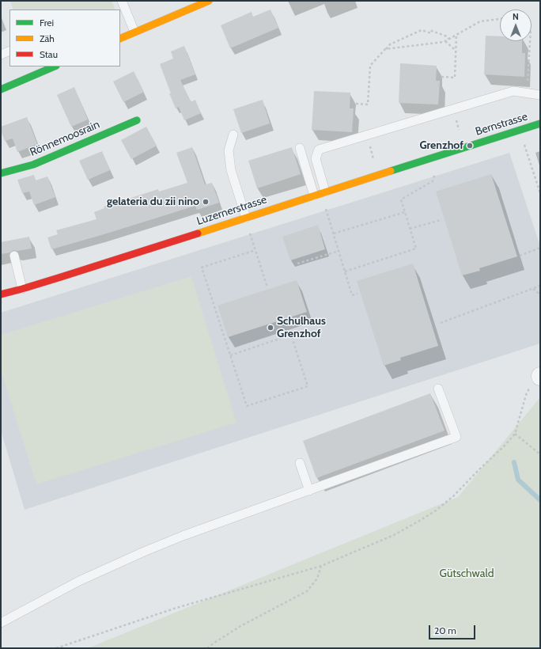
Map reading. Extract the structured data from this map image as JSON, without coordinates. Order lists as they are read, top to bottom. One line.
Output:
{"streets":{"main road":["Bernstrasse","Rönnemoosrain","Luzernerstrasse"]},"crossings":[["Bernstrasse","Luzernerstrasse"]],"parks":["Gütschwald"],"places":["Grenzhof","gelateria du zii nino","Schulhaus Grenzhof"],"legend":["Frei","Zäh","Stau"],"scale_bar":"20 m","north":"top"}
